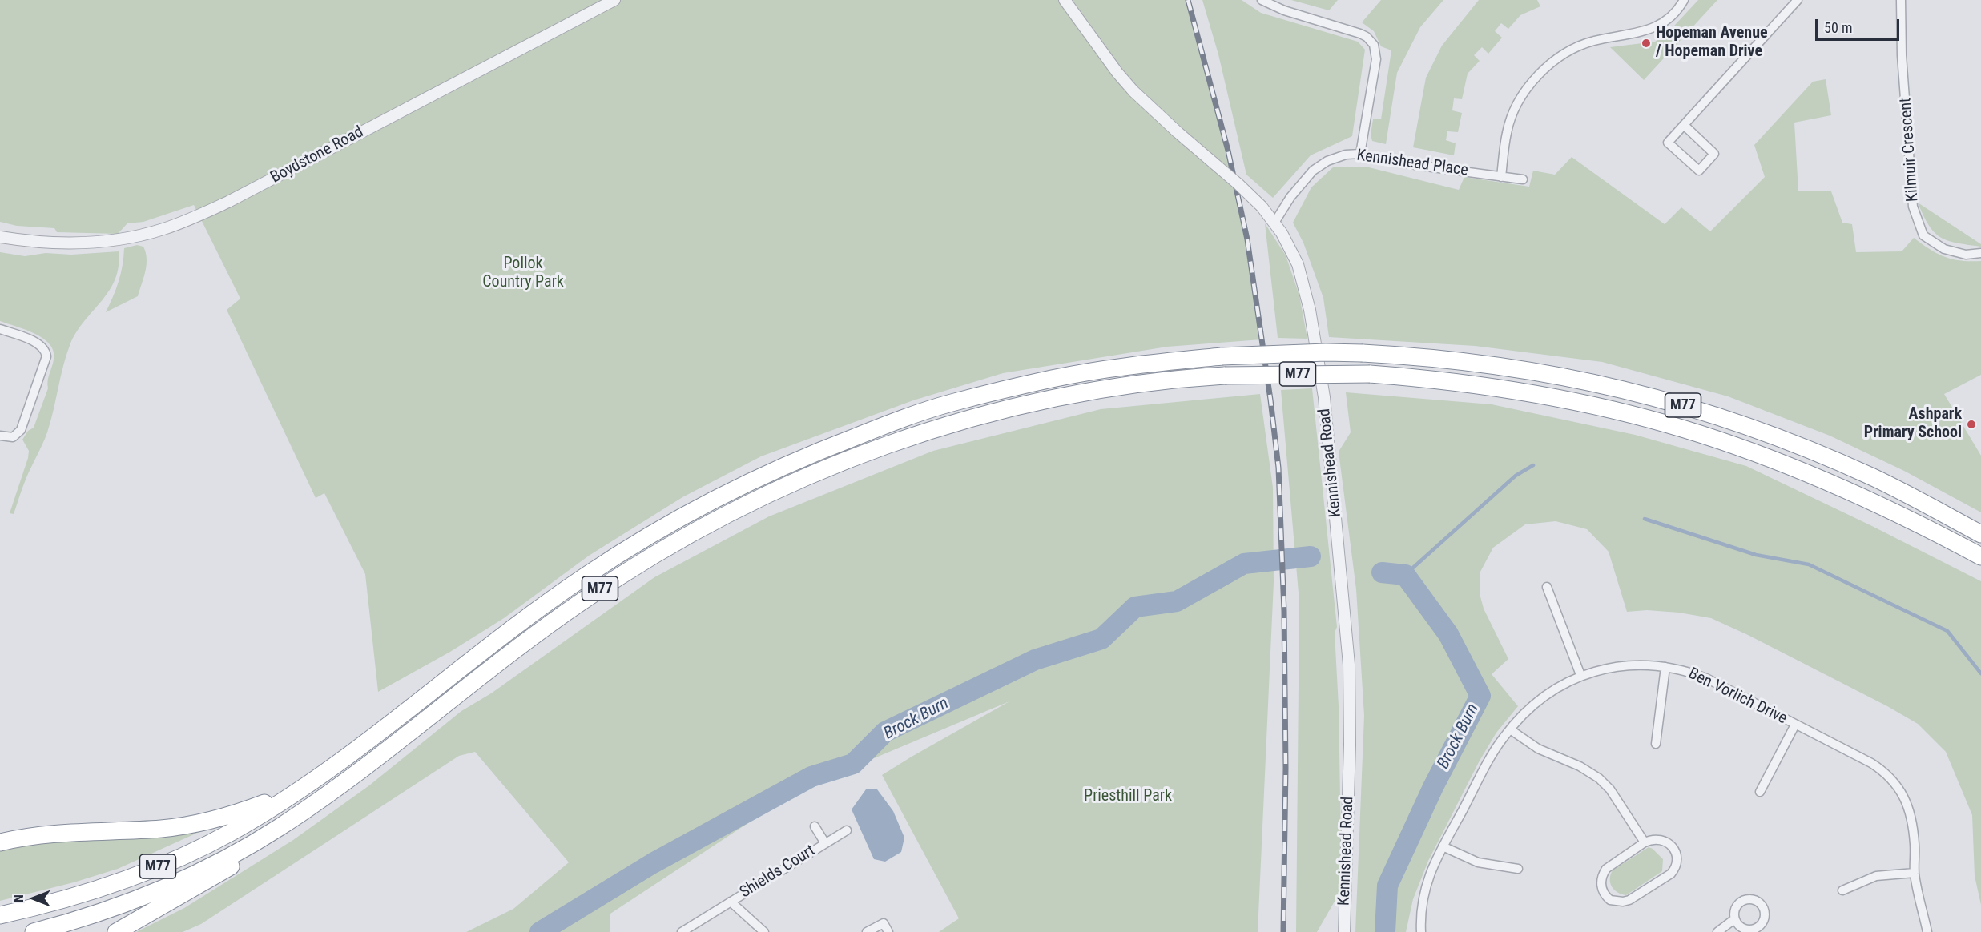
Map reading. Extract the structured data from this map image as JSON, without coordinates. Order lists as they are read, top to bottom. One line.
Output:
{"streets":{"highway":["M77"],"street":["Kilmuir Crescent","Boydstone Road","Kennishead Place","Kennishead Road","Ben Vorlich Drive","Shields Court"]},"crossings":[["Kennishead Place","Kennishead Road"]],"water":["Brock Burn"],"parks":["Pollok Country Park","Priesthill Park"],"places":["Hopeman Avenue / Hopeman Drive","Ashpark Primary School"],"scale_bar":"50 m","north":"left"}
